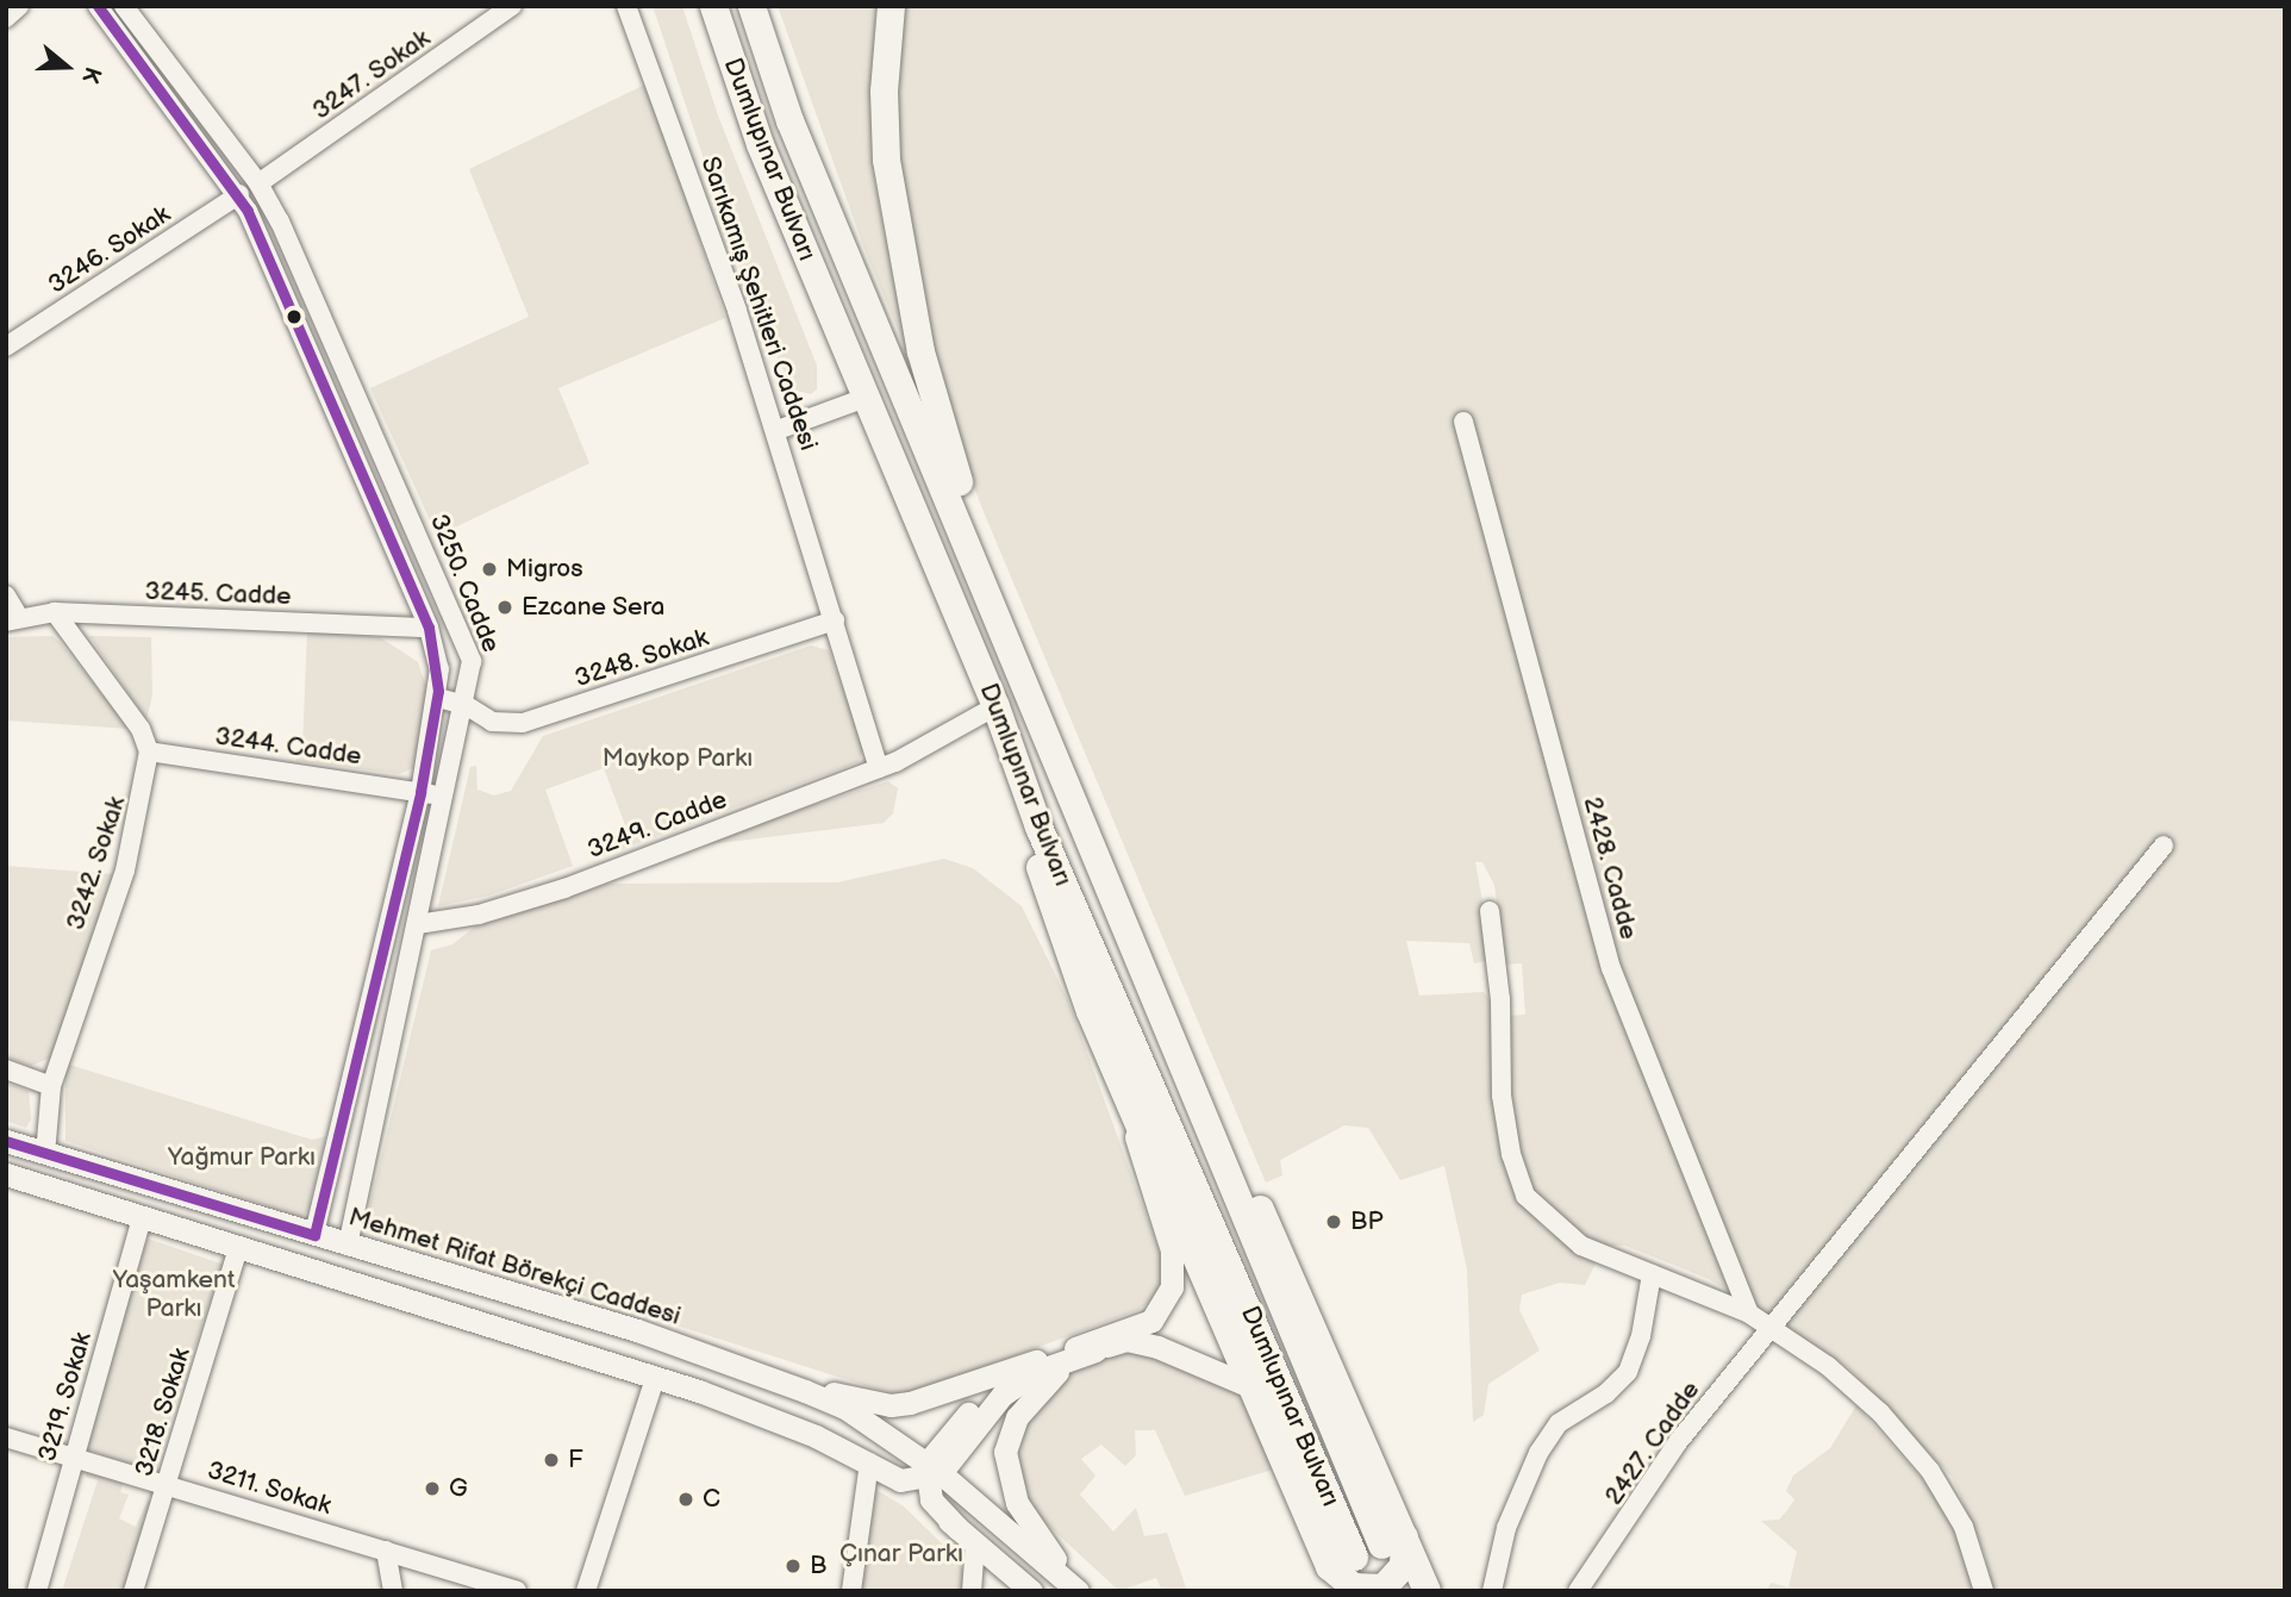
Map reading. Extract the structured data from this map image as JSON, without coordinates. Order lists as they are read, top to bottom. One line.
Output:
{"streets":{"highway":["Dumlupınar Bulvarı"],"main road":["Mehmet Rifat Börekçi Caddesi"],"street":["3247. Sokak","3246. Sokak","Sarıkamış Şehitleri Caddesi","3250. Cadde","3245. Cadde","3248. Sokak","3244. Cadde","3249. Cadde","3242. Sokak","2428. Cadde","3219. Sokak","3218. Sokak","2427. Cadde","3211. Sokak"]},"crossings":[["3247. Sokak","3250. Cadde"],["Dumlupınar Bulvarı","3249. Cadde"],["3246. Sokak","3250. Cadde"],["Sarıkamış Şehitleri Caddesi","3248. Sokak"],["Sarıkamış Şehitleri Caddesi","3249. Cadde"],["3250. Cadde","3245. Cadde"],["3250. Cadde","3248. Sokak"],["3250. Cadde","3244. Cadde"],["3250. Cadde","3249. Cadde"],["3250. Cadde","Mehmet Rifat Börekçi Caddesi"],["3244. Cadde","3242. Sokak"],["3242. Sokak","Mehmet Rifat Börekçi Caddesi"],["3219. Sokak","3211. Sokak"],["3218. Sokak","3211. Sokak"]],"parks":["Maykop Parkı","Yağmur Parkı","Yaşamkent Parkı","Çınar Parkı"],"places":["Migros","Ezcane Sera","BP","F","G","C","B"],"north":"right"}
